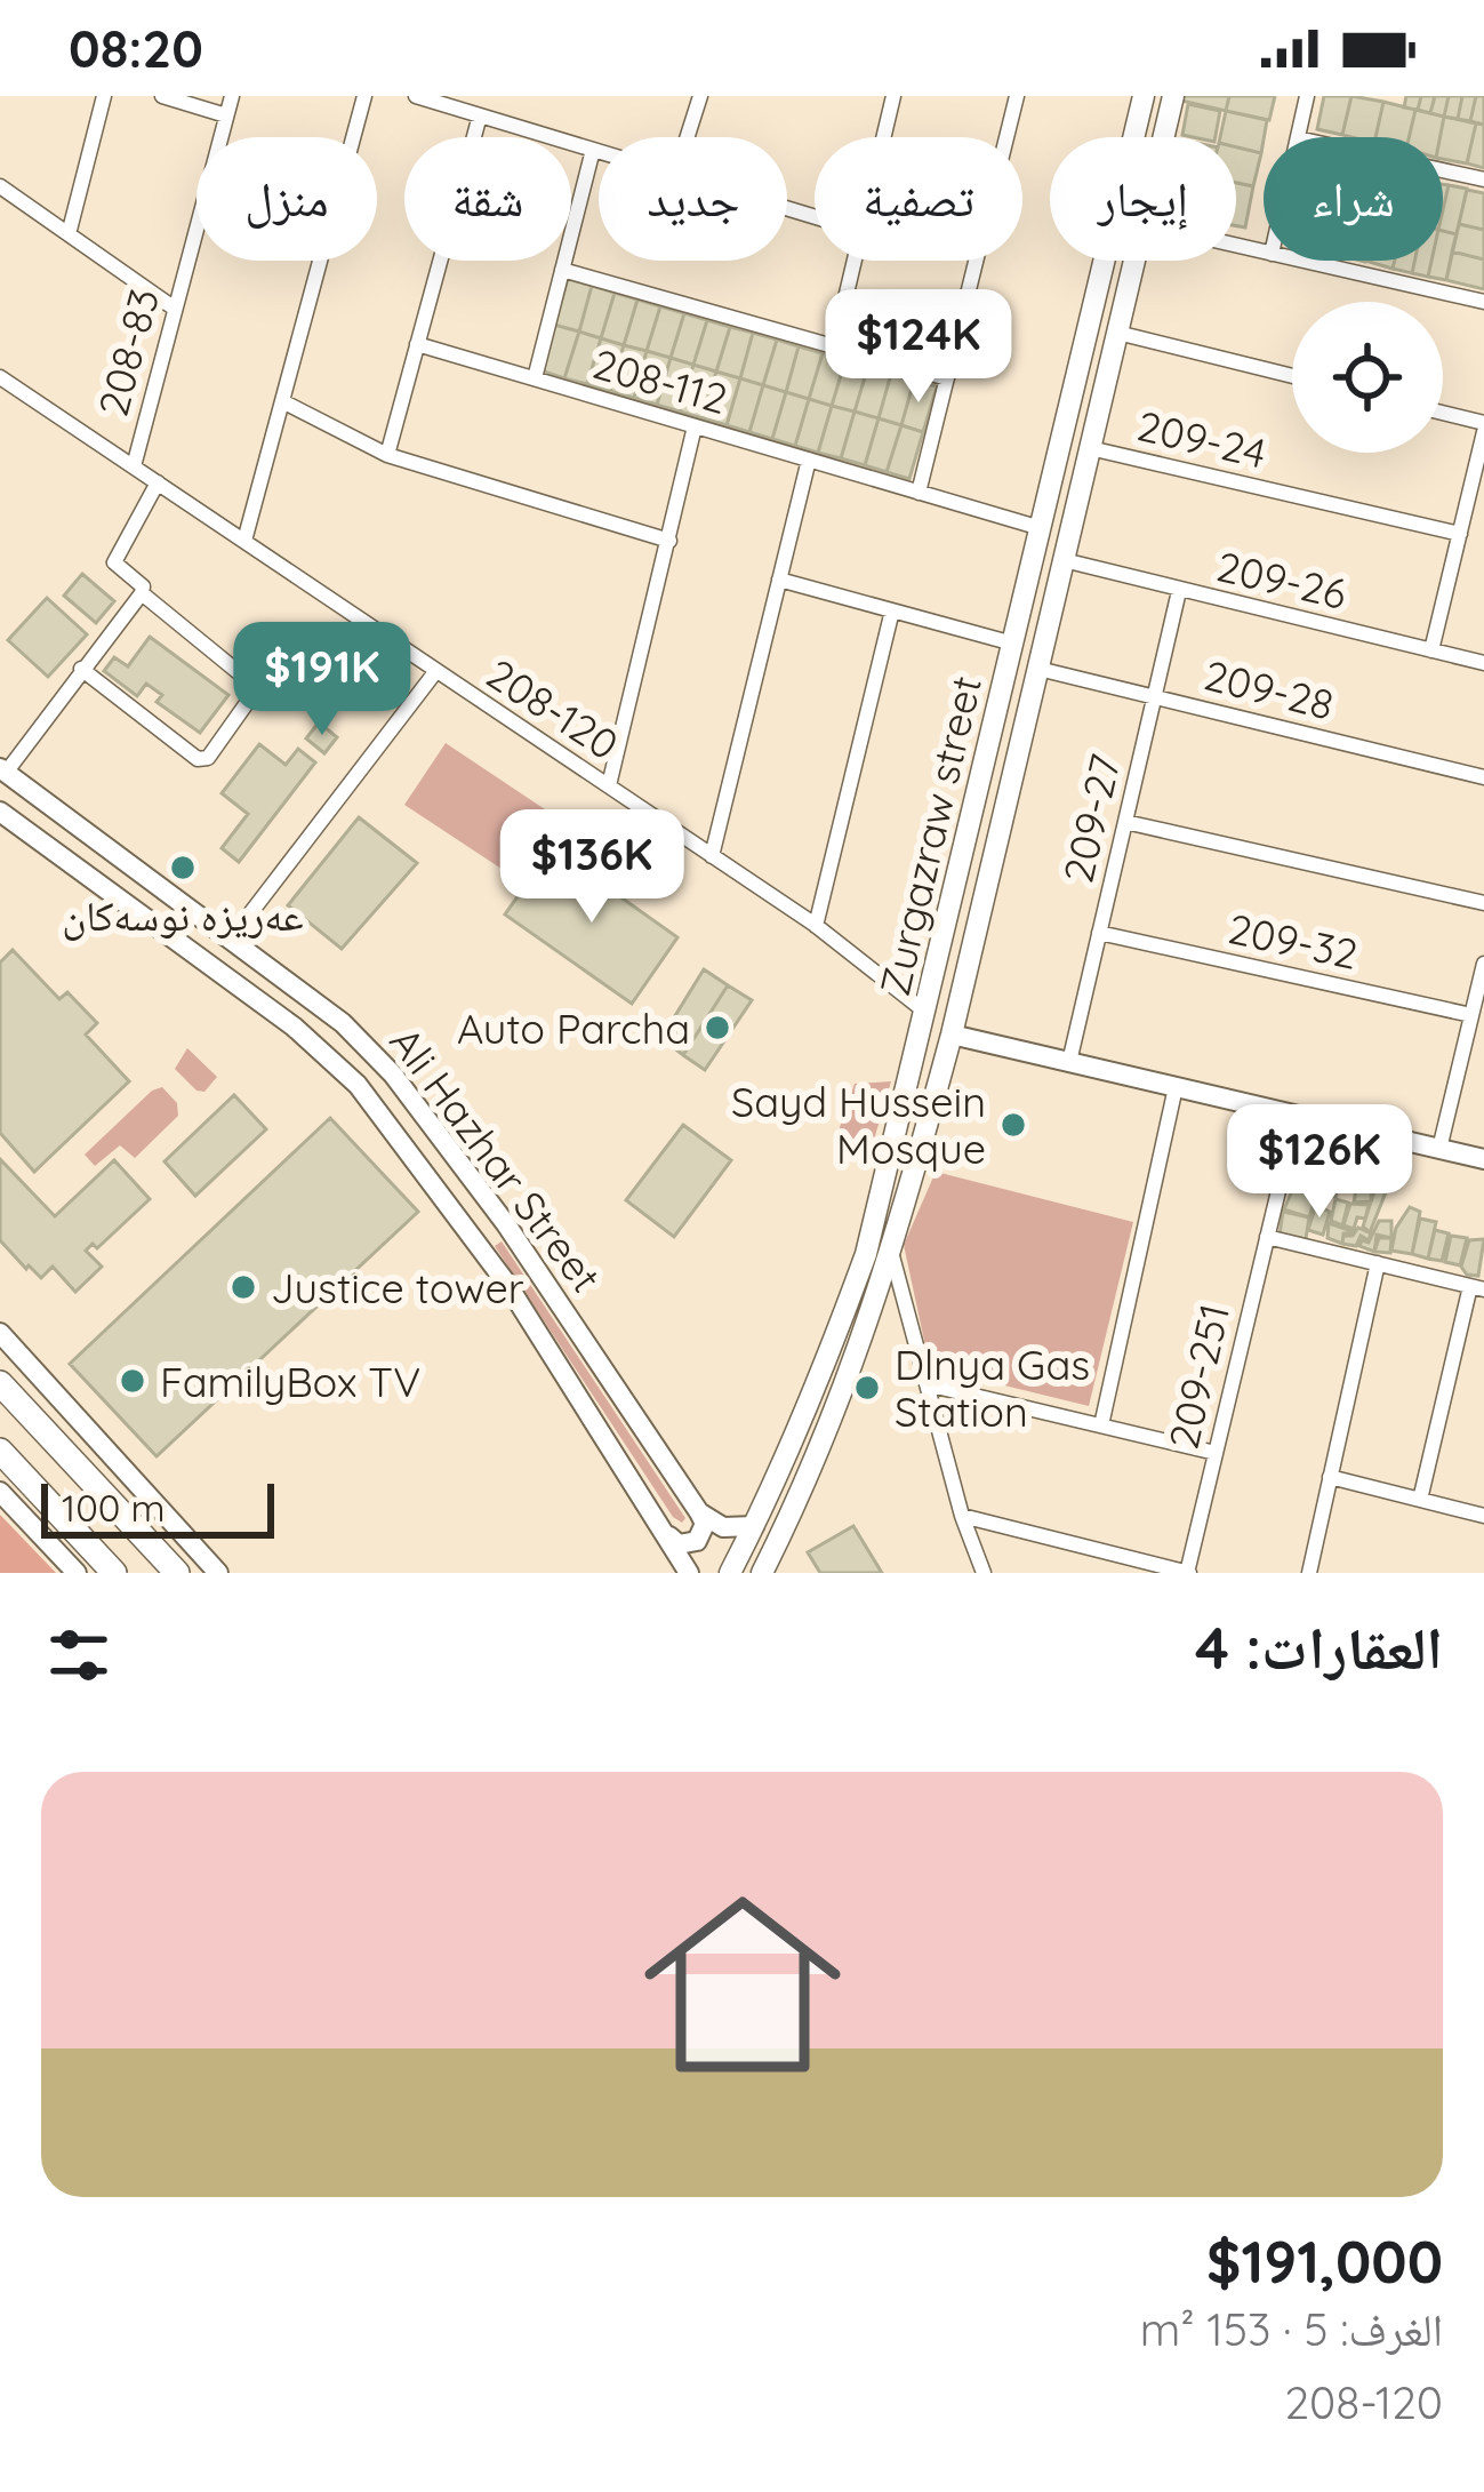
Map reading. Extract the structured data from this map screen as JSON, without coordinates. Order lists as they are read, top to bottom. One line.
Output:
{"streets":{"main road":["Zurgazraw street","Ali Hazhar Street"],"street":["208-83","208-112","209-24","209-26","209-28","208-120","209-27","209-32","209-251"]},"crossings":[["208-83","208-120"],["208-112","Zurgazraw street"],["209-24","Zurgazraw street"],["209-26","209-27"],["209-26","Zurgazraw street"],["209-28","209-27"],["209-28","Zurgazraw street"],["208-120","Zurgazraw street"],["209-27","209-32"]],"places":["عەریزە نوسەکان","Auto Parcha","Sayd Hussein Mosque","Justice tower","FamilyBox TV","Dlnya Gas Station"],"scale_bar":"100 m","page":{"status":"08:20","chip":["شراء","إيجار","تصفية","جديد","شقة","منزل"],"price":["$124K","$191K","$136K","$126K"],"scale":"100 m","heading":"العقارات: 4","list":[{"name":"$191,000","note":"الغرف: 5 · 153 m² · 208-120"}]}}
